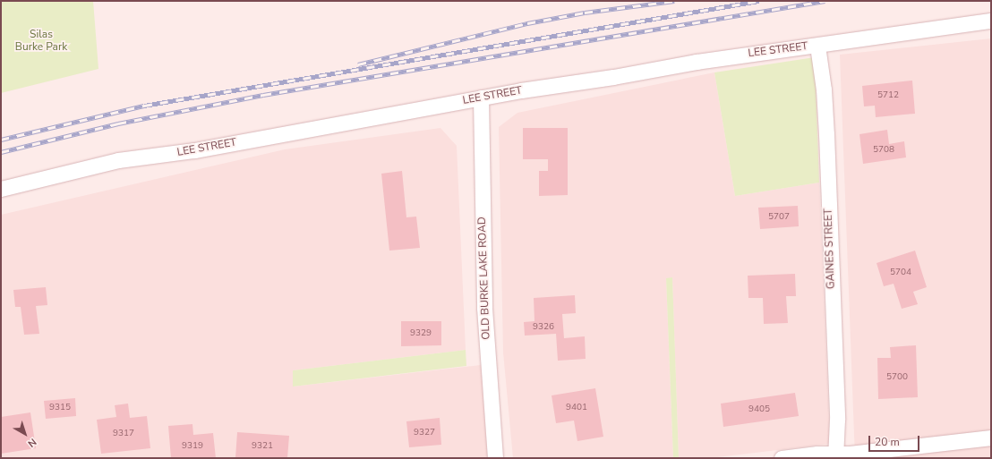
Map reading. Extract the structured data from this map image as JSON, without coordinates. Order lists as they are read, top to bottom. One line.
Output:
{"streets":{"street":["LEE STREET","GAINES STREET","OLD BURKE LAKE ROAD"]},"crossings":[["LEE STREET","GAINES STREET"],["LEE STREET","OLD BURKE LAKE ROAD"]],"parks":["Silas Burke Park"],"house_numbers":["5712","5708","5707","5704","9326","9329","5700","9315","9401","9405","9327","9317","9319","9321"],"scale_bar":"20 m","north":"bottom right"}
